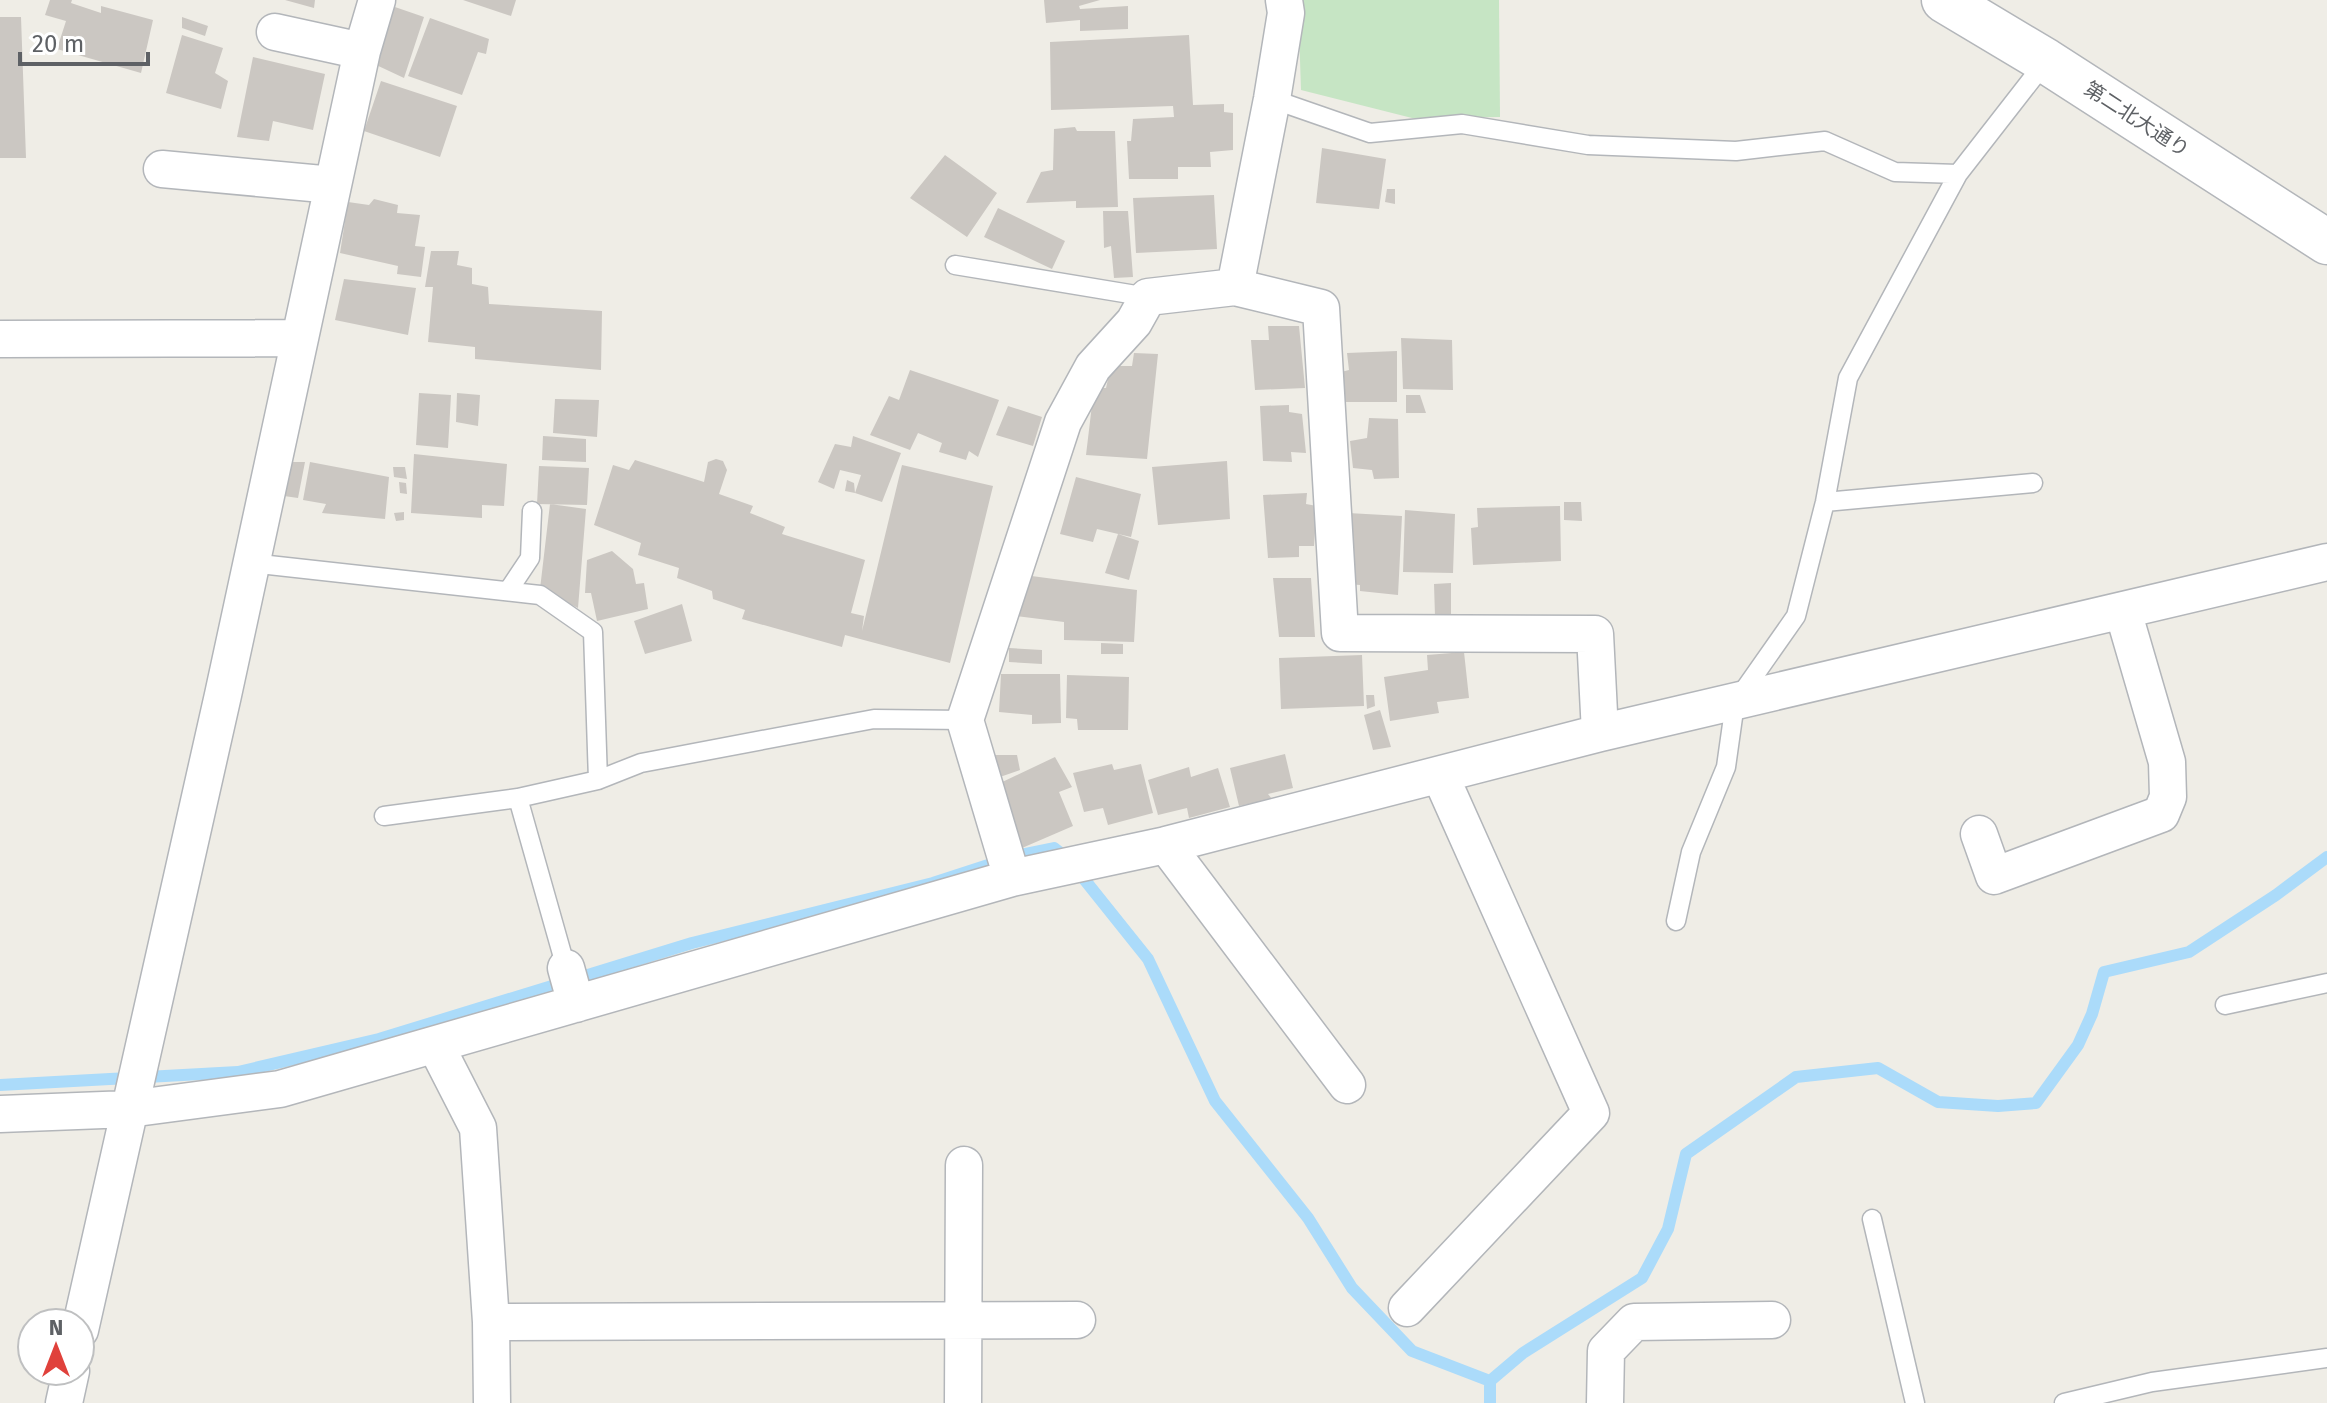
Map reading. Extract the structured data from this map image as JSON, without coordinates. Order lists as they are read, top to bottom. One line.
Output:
{"streets":{"street":["第二北大通り"]},"scale_bar":"20 m","north":"top"}
